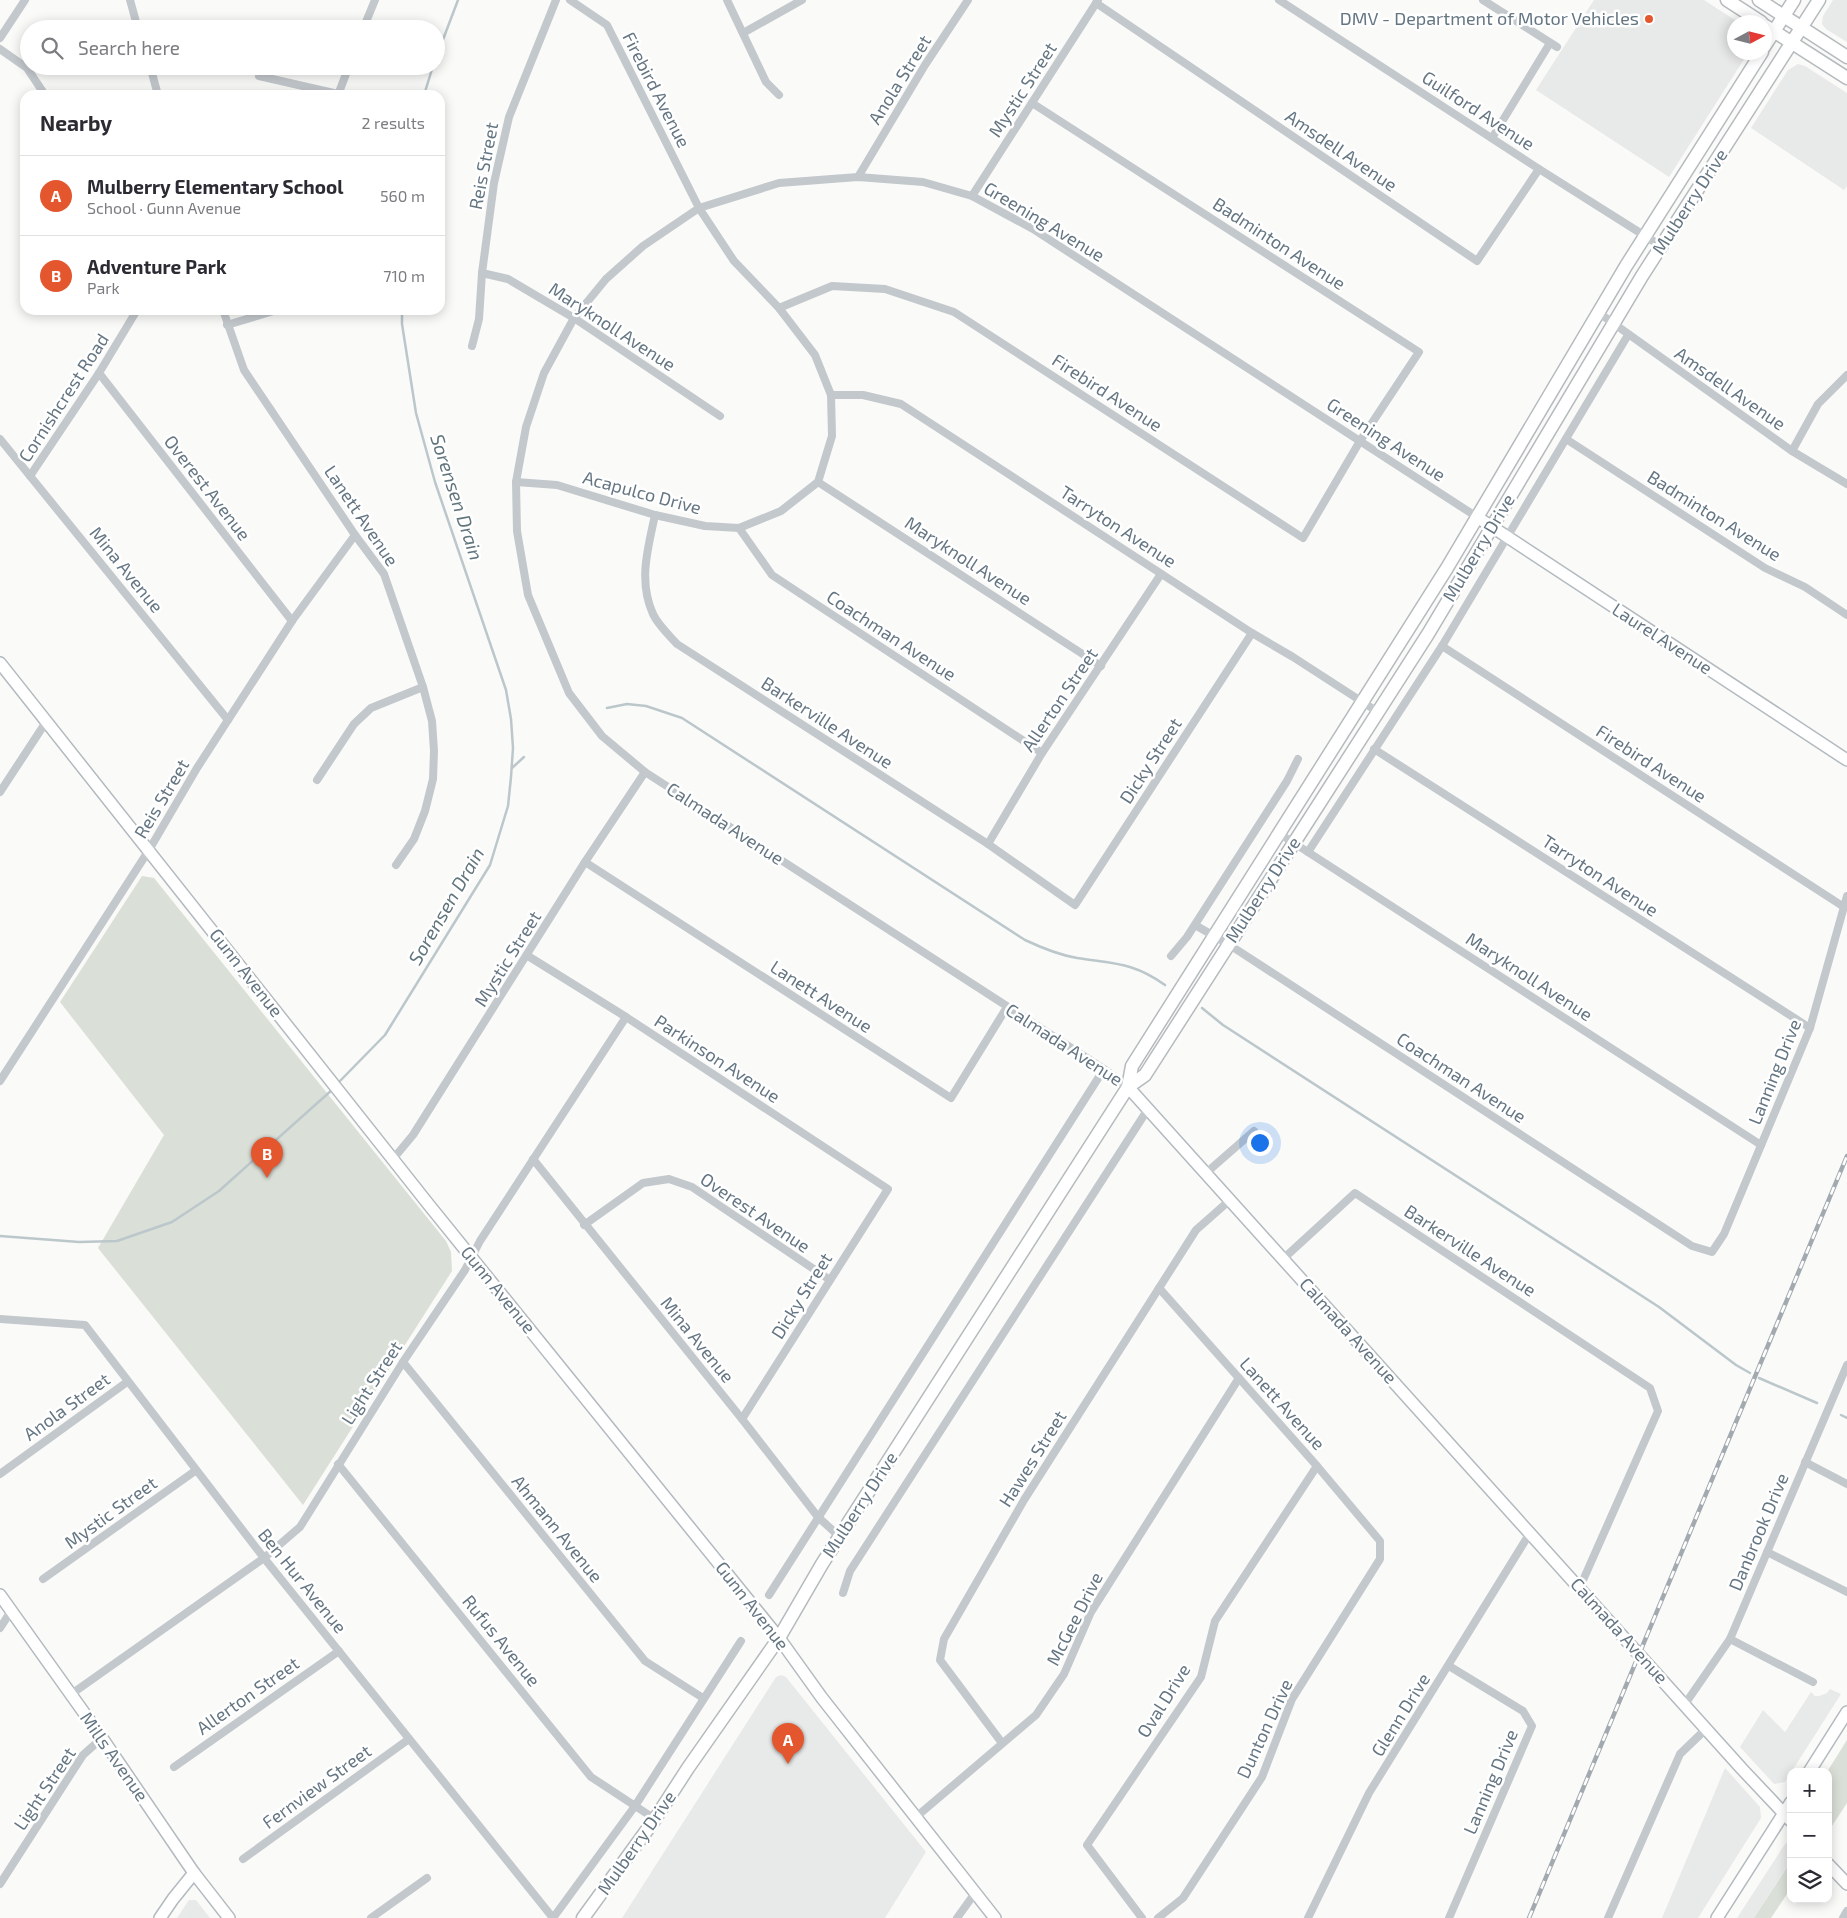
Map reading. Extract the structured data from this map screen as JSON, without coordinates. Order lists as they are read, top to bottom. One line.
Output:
{"streets":{"main road":["Mulberry Drive"],"street":["Anola Street","Firebird Avenue","Mystic Street","Guilford Avenue","Amsdell Avenue","Reis Street","Greening Avenue","Badminton Avenue","Maryknoll Avenue","Cornishcrest Road","Overest Avenue","Acapulco Drive","Lanett Avenue","Tarryton Avenue","Mina Avenue","Coachman Avenue","Laurel Avenue","Allerton Street","Barkerville Avenue","Dicky Street","Calmada Avenue","Gunn Avenue","Parkinson Avenue","Lanning Drive","Light Street","Hawes Street","Ahmann Avenue","Danbrook Drive","Ben Hur Avenue","McGee Drive","Rufus Avenue","Oval Drive","Glenn Drive","Dunton Drive","Mills Avenue","Fernview Street"]},"crossings":[["Anola Street","Greening Avenue"],["Anola Street","Ben Hur Avenue"],["Firebird Avenue","Greening Avenue"],["Firebird Avenue","Badminton Avenue"],["Firebird Avenue","Lanning Drive"],["Mystic Street","Amsdell Avenue"],["Mystic Street","Greening Avenue"],["Mystic Street","Badminton Avenue"],["Mystic Street","Lanett Avenue"],["Mystic Street","Calmada Avenue"],["Mystic Street","Gunn Avenue"],["Mystic Street","Parkinson Avenue"],["Mystic Street","Ben Hur Avenue"],["Guilford Avenue","Amsdell Avenue"],["Guilford Avenue","Mulberry Drive"],["Amsdell Avenue","Mulberry Drive"],["Reis Street","Maryknoll Avenue"],["Reis Street","Overest Avenue"],["Reis Street","Lanett Avenue"],["Reis Street","Mina Avenue"],["Reis Street","Gunn Avenue"],["Mulberry Drive","Greening Avenue"],["Mulberry Drive","Maryknoll Avenue"],["Mulberry Drive","Tarryton Avenue"],["Mulberry Drive","Mina Avenue"],["Mulberry Drive","Coachman Avenue"],["Mulberry Drive","Laurel Avenue"],["Mulberry Drive","Calmada Avenue"],["Mulberry Drive","Gunn Avenue"],["Mulberry Drive","Ahmann Avenue"],["Mulberry Drive","Ben Hur Avenue"],["Mulberry Drive","Rufus Avenue"],["Greening Avenue","Badminton Avenue"],["Greening Avenue","Maryknoll Avenue"],["Greening Avenue","Laurel Avenue"],["Greening Avenue","Calmada Avenue"],["Maryknoll Avenue","Acapulco Drive"],["Maryknoll Avenue","Allerton Street"],["Maryknoll Avenue","Calmada Avenue"],["Maryknoll Avenue","Lanning Drive"],["Cornishcrest Road","Overest Avenue"],["Cornishcrest Road","Mina Avenue"],["Overest Avenue","Mina Avenue"],["Overest Avenue","Dicky Street"],["Acapulco Drive","Coachman Avenue"],["Acapulco Drive","Barkerville Avenue"],["Acapulco Drive","Calmada Avenue"],["Lanett Avenue","Calmada Avenue"],["Lanett Avenue","Hawes Street"],["Lanett Avenue","McGee Drive"],["Lanett Avenue","Oval Drive"],["Lanett Avenue","Dunton Drive"],["Tarryton Avenue","Allerton Street"],["Tarryton Avenue","Dicky Street"],["Tarryton Avenue","Lanning Drive"],["Mina Avenue","Dicky Street"],["Mina Avenue","Light Street"],["Coachman Avenue","Allerton Street"],["Coachman Avenue","Lanning Drive"],["Allerton Street","Barkerville Avenue"],["Allerton Street","Ben Hur Avenue"],["Barkerville Avenue","Dicky Street"],["Barkerville Avenue","Calmada Avenue"],["Dicky Street","Parkinson Avenue"],["Calmada Avenue","Hawes Street"],["Calmada Avenue","Danbrook Drive"],["Calmada Avenue","Glenn Drive"],["Gunn Avenue","Light Street"],["Gunn Avenue","McGee Drive"],["Parkinson Avenue","Light Street"],["Lanning Drive","Glenn Drive"],["Light Street","Ahmann Avenue"],["Light Street","Ben Hur Avenue"],["Light Street","Rufus Avenue"],["Light Street","Mills Avenue"],["Hawes Street","McGee Drive"],["Ben Hur Avenue","Fernview Street"]],"water":["Sorensen Drain"],"places":["DMV - Department of Motor Vehicles"],"north":"right","page":{"search":"Search here","heading":["Nearby","2 results"],"list":[{"mark":"A","name":"Mulberry Elementary School","note":"School · Gunn Avenue","value":"560 m"},{"mark":"B","name":"Adventure Park","note":"Park","value":"710 m"}],"pins":["B","A"],"map_buttons":["+","−"]}}
